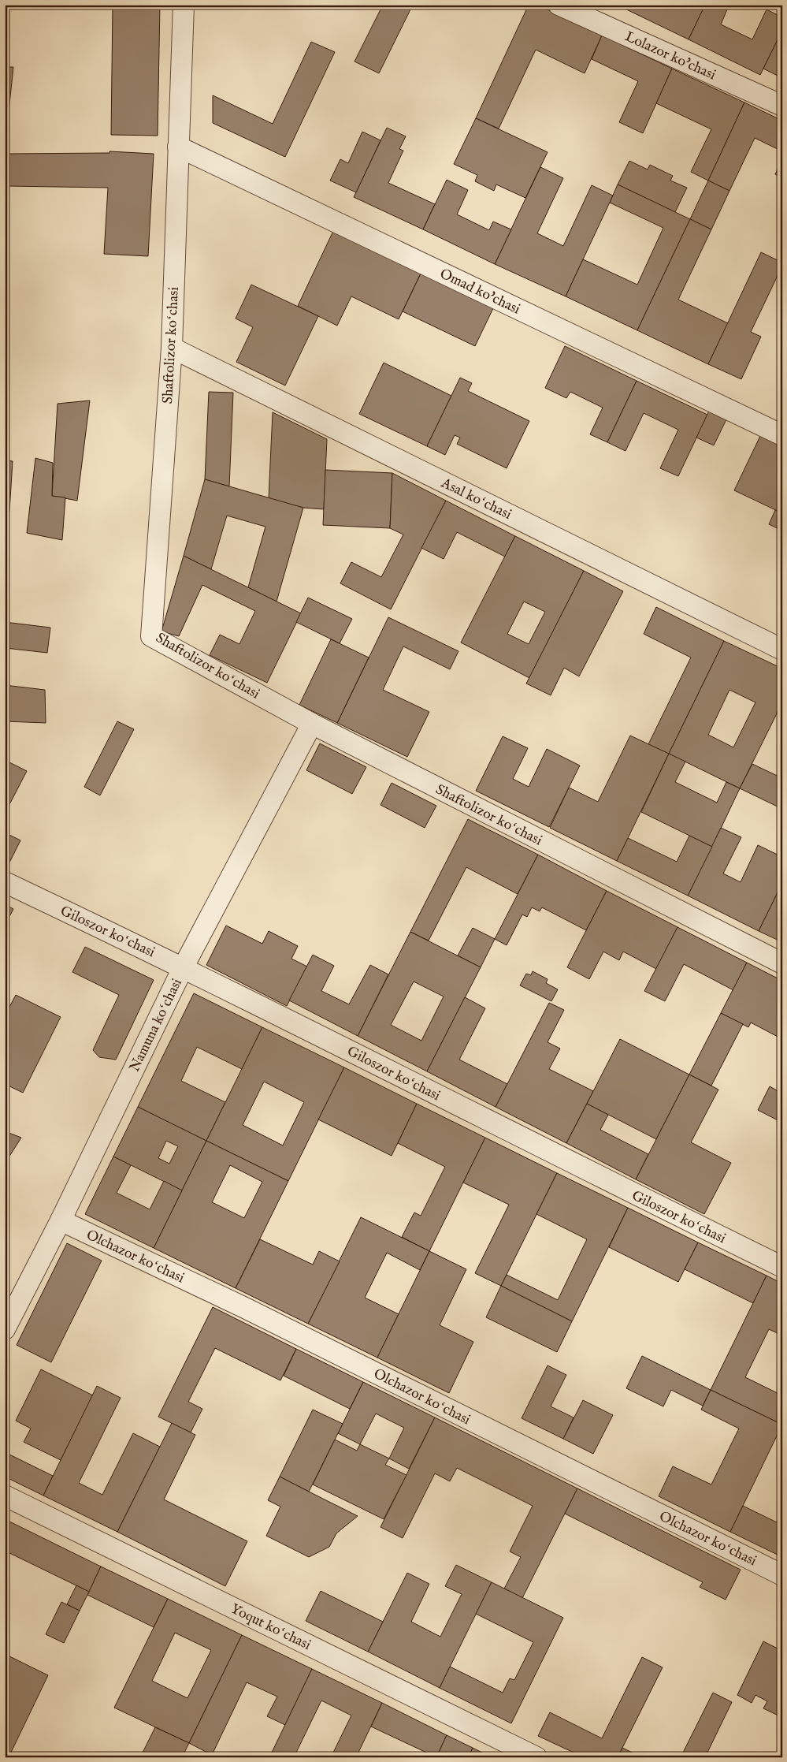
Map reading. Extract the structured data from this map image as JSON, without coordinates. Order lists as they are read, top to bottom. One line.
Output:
{"streets":{"street":["Lolazor ko'chasi","Omad ko'chasi","Shaftolizor koʻchasi","Asal koʻchasi","Giloszor koʻchasi","Namuna koʻchasi","Olchazor koʻchasi","Yoqut koʻchasi"]},"crossings":[["Omad ko'chasi","Shaftolizor koʻchasi"],["Shaftolizor koʻchasi","Asal koʻchasi"],["Shaftolizor koʻchasi","Namuna koʻchasi"],["Giloszor koʻchasi","Namuna koʻchasi"],["Namuna koʻchasi","Olchazor koʻchasi"]]}
